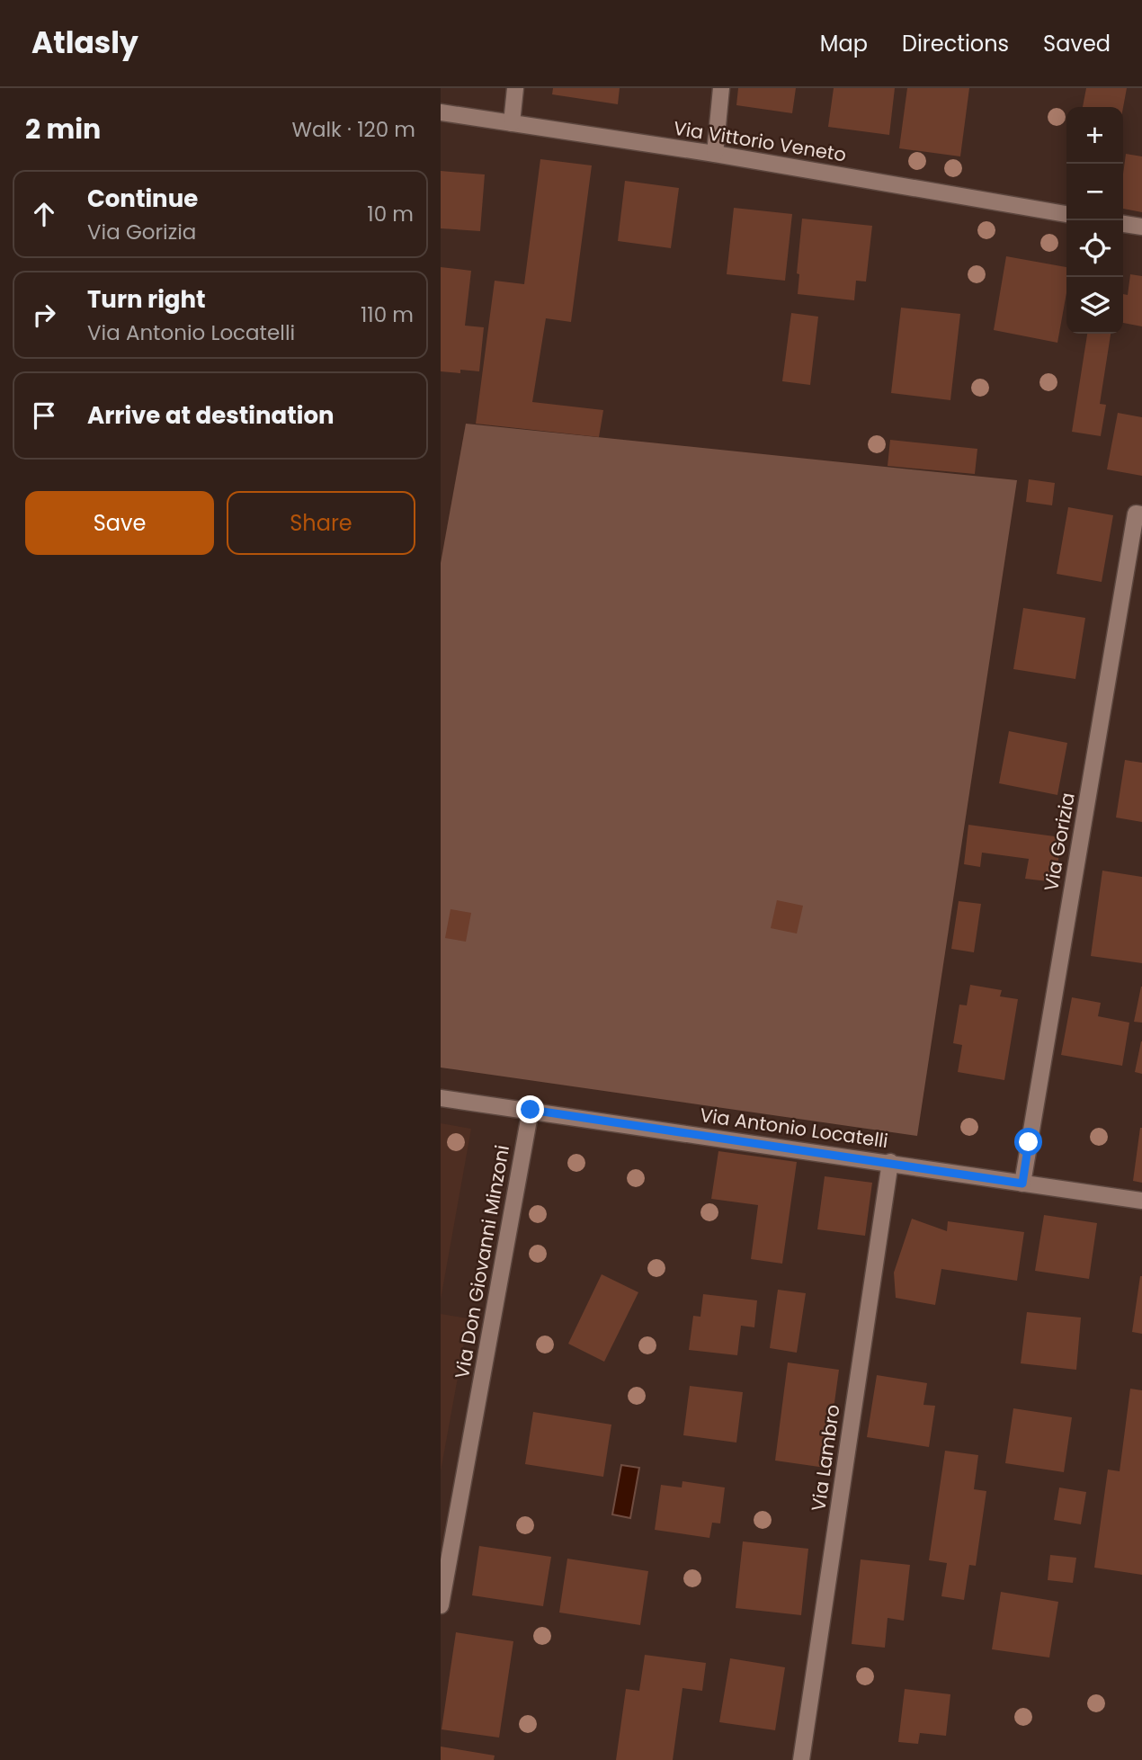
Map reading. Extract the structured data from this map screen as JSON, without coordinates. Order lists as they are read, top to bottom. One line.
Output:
{"streets":{"street":["Via Vittorio Veneto","Via Gorizia","Via Antonio Locatelli","Via Don Giovanni Minzoni","Via Lambro"]},"crossings":[["Via Gorizia","Via Antonio Locatelli"],["Via Antonio Locatelli","Via Don Giovanni Minzoni"],["Via Antonio Locatelli","Via Lambro"]],"page":{"header":"Atlasly","nav":["Map","Directions","Saved"],"heading":["2 min","Walk · 120 m"],"map_buttons":["+","−"],"list":[["Continue","Via Gorizia","10 m"],["Turn right","Via Antonio Locatelli","110 m"],"Arrive at destination"],"buttons":["Save","Share"]}}
